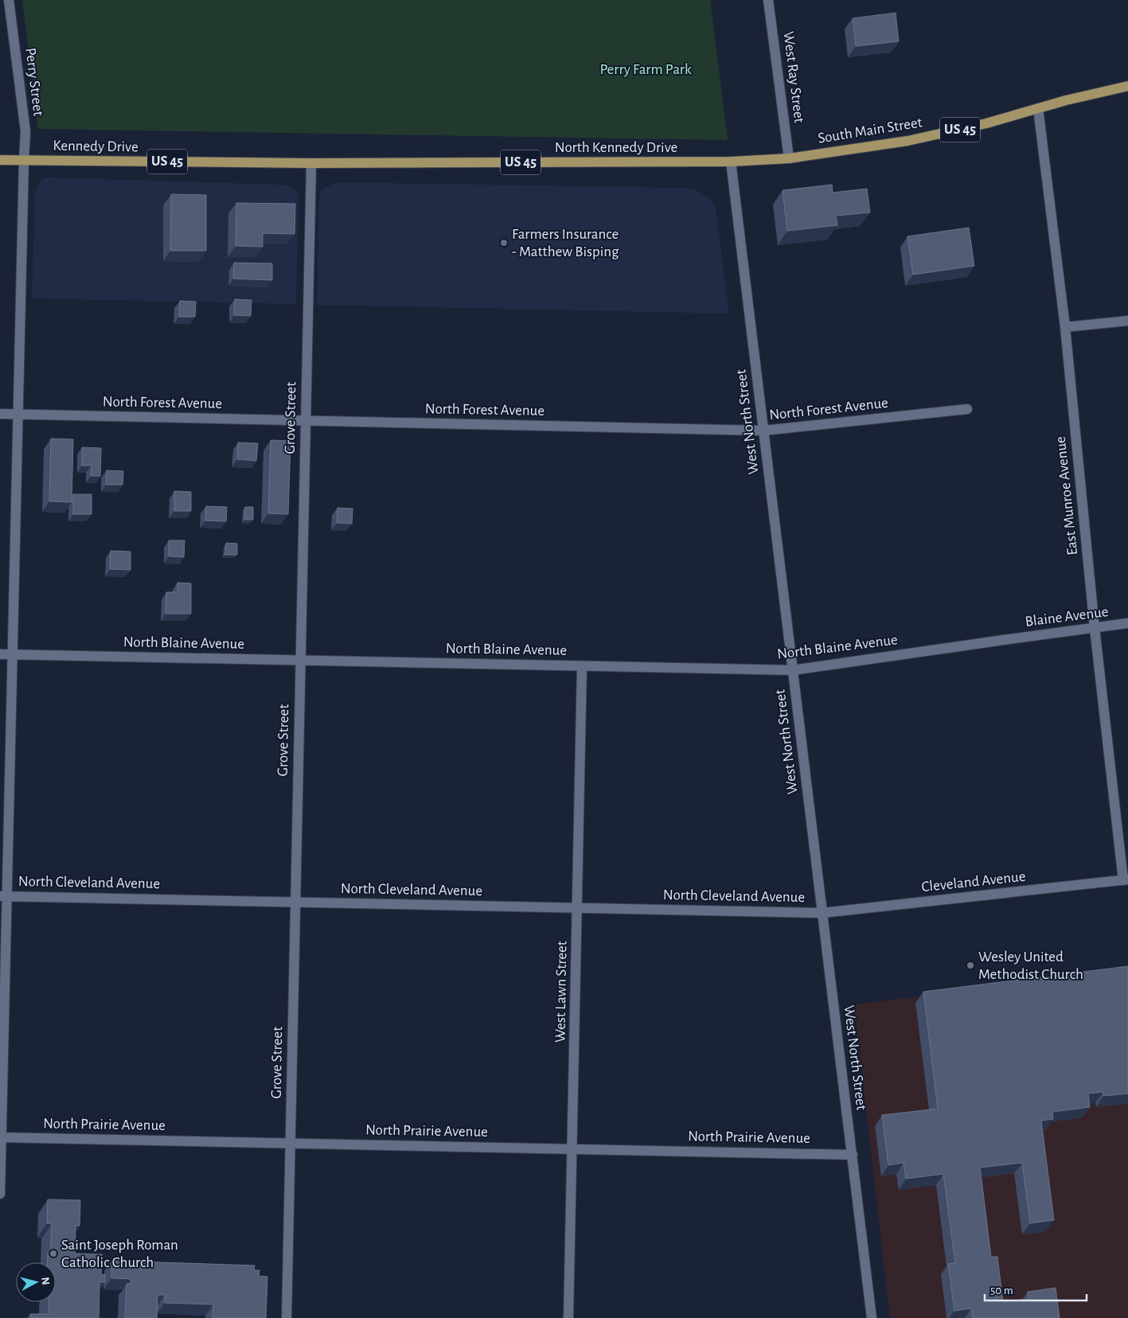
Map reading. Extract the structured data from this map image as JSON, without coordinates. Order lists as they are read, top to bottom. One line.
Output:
{"streets":{"main road":["US 45","South Main Street","Kennedy Drive","North Kennedy Drive"],"street":["West Ray Street","Perry Street","North Forest Avenue","Grove Street","West North Street","East Munroe Avenue","Blaine Avenue","North Blaine Avenue","Cleveland Avenue","North Cleveland Avenue","West Lawn Street","North Prairie Avenue"]},"crossings":[["West Ray Street","South Main Street"],["Perry Street","Kennedy Drive"],["Perry Street","North Forest Avenue"],["Perry Street","North Blaine Avenue"],["Perry Street","North Cleveland Avenue"],["Perry Street","North Prairie Avenue"],["South Main Street","North Kennedy Drive"],["South Main Street","West North Street"],["South Main Street","East Munroe Avenue"],["Kennedy Drive","North Kennedy Drive"],["Kennedy Drive","Grove Street"],["North Kennedy Drive","Grove Street"],["North Kennedy Drive","West North Street"],["North Forest Avenue","Grove Street"],["North Forest Avenue","West North Street"],["Grove Street","North Blaine Avenue"],["Grove Street","North Cleveland Avenue"],["Grove Street","North Prairie Avenue"],["West North Street","North Blaine Avenue"],["West North Street","Cleveland Avenue"],["West North Street","North Cleveland Avenue"],["West North Street","North Prairie Avenue"],["East Munroe Avenue","Blaine Avenue"],["East Munroe Avenue","Cleveland Avenue"],["Blaine Avenue","North Blaine Avenue"],["North Blaine Avenue","West Lawn Street"],["Cleveland Avenue","North Cleveland Avenue"],["North Cleveland Avenue","West Lawn Street"],["West Lawn Street","North Prairie Avenue"]],"parks":["Perry Farm Park"],"places":["Farmers Insurance - Matthew Bisping","Wesley United Methodist Church","Saint Joseph Roman Catholic Church"],"scale_bar":"50 m","north":"right"}
